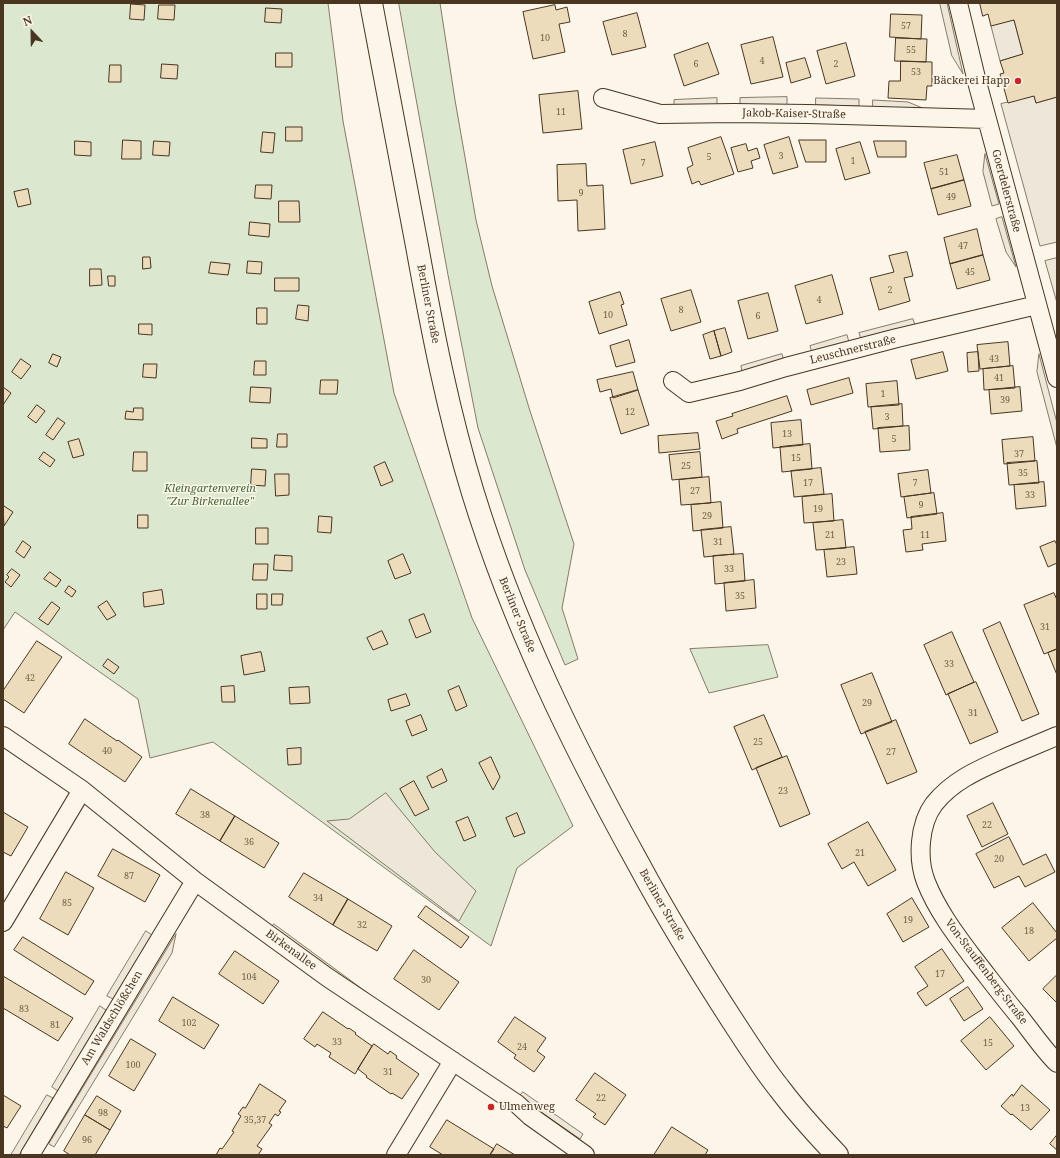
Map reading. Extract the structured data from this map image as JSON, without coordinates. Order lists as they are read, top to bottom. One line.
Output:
{"streets":{"highway":["Berliner Straße"],"street":["Jakob-Kaiser-Straße","Goerdelerstraße","Leuschnerstraße","Birkenallee","Von-Stauffenberg-Straße","Am Waldschlößchen"]},"crossings":[["Jakob-Kaiser-Straße","Goerdelerstraße"],["Goerdelerstraße","Leuschnerstraße"],["Birkenallee","Am Waldschlößchen"]],"parks":["Kleingartenverein \"Zur Birkenallee\""],"places":["Bäckerei Happ","Ulmenweg"],"house_numbers":["57","8","10","55","4","6","2","53","11","3","5","1","7","51","9","49","47","45","2","4","8","10","6","43","41","1","39","12","3","13","5","37","15","25","35","17","7","27","33","9","19","29","21","11","31","23","33","35","31","33","42","29","31","25","40","27","23","38","22","36","21","20","87","34","85","19","32","18","17","104","30","83","102","81","33","15","24","100","31","22","13","98","35,37","96"],"north":"top"}
